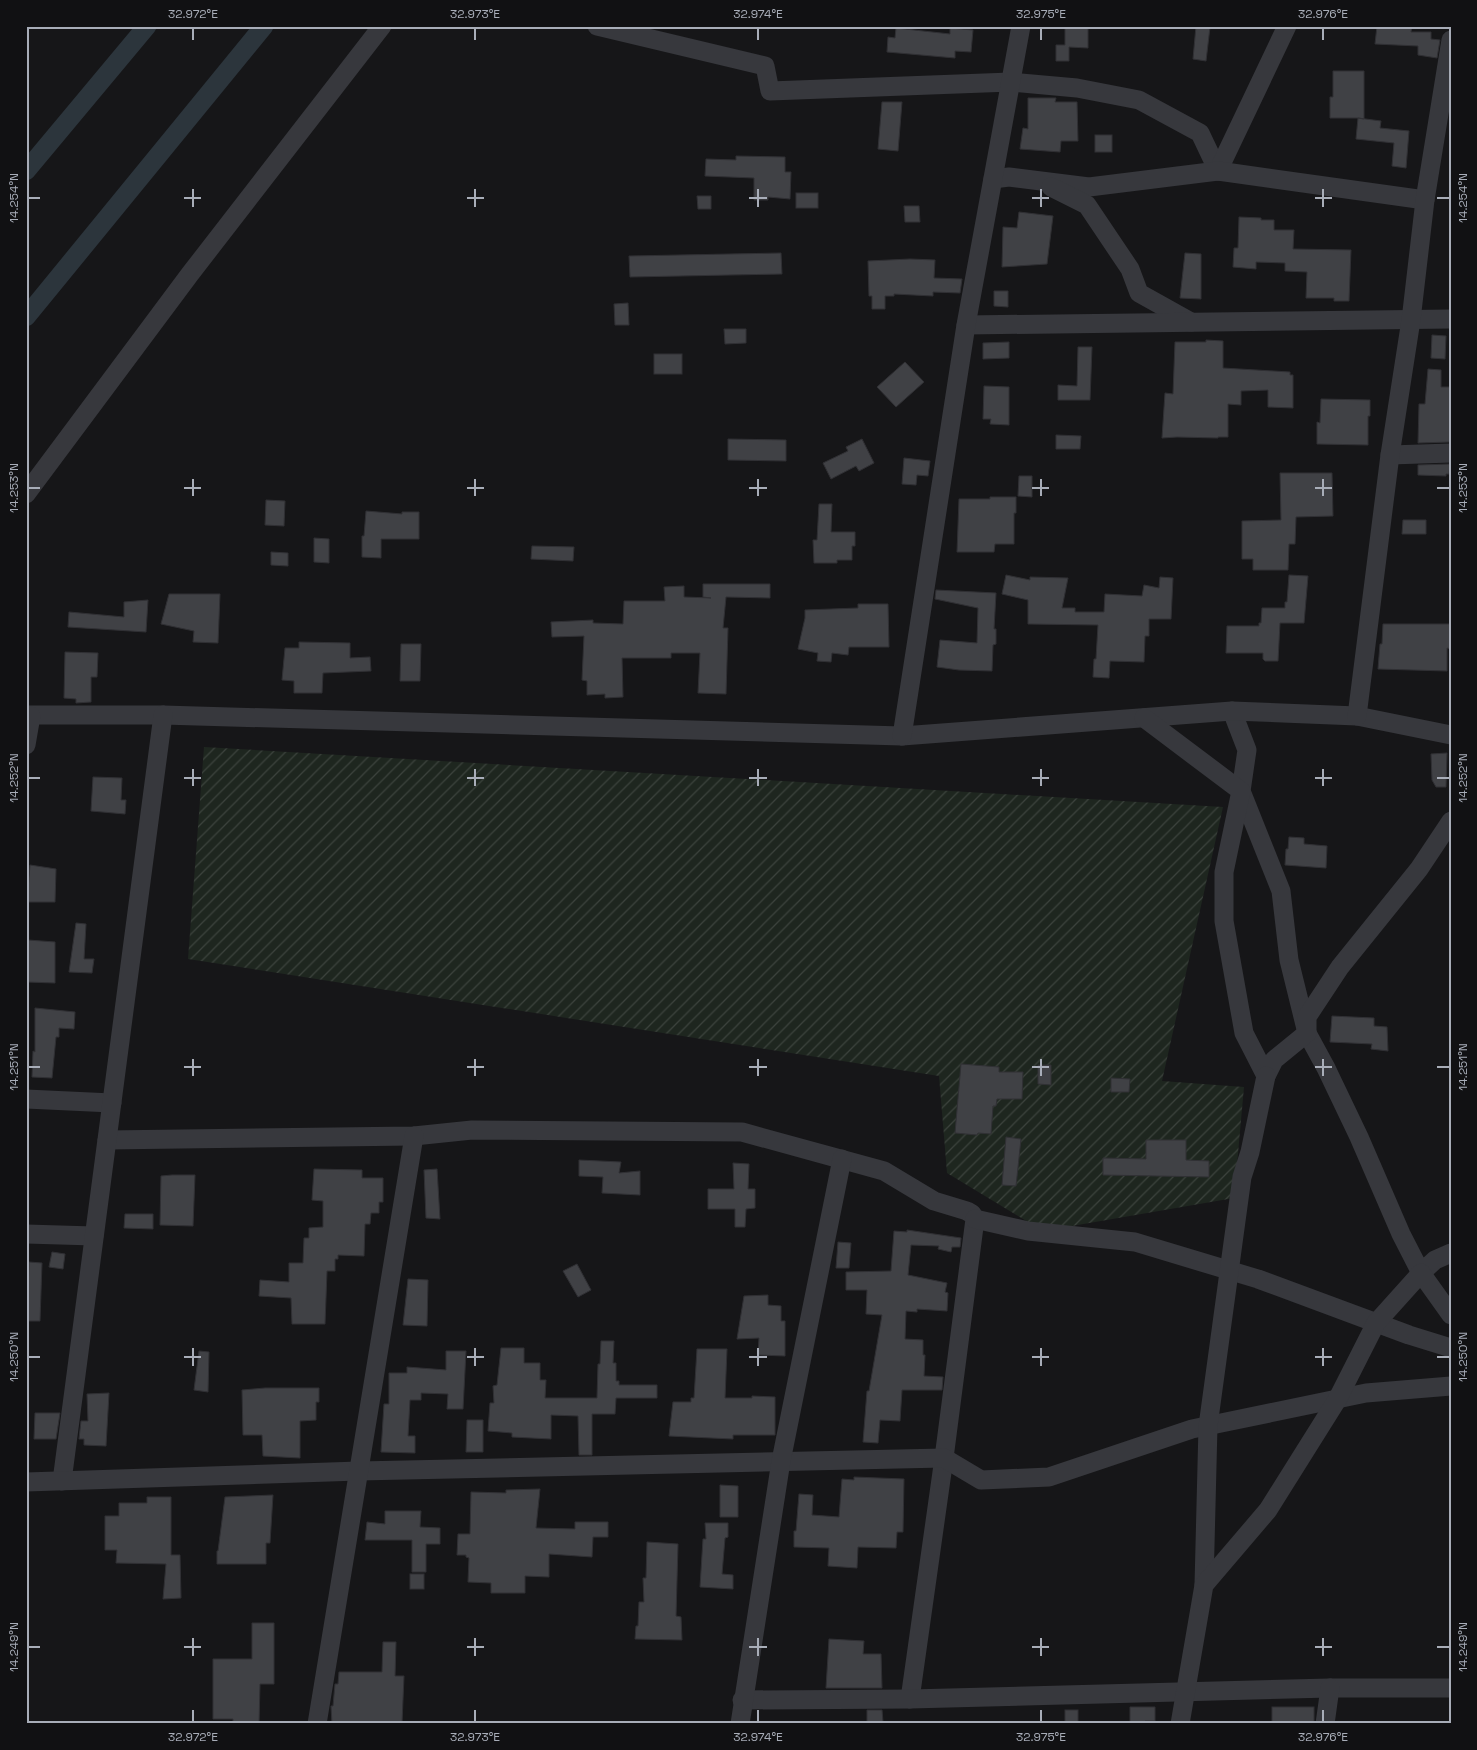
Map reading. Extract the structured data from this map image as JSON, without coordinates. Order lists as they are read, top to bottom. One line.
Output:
{"coordinates":["32.972°E","32.973°E","32.974°E","32.975°E","32.976°E","14.254°N","14.253°N","14.252°N","14.251°N","14.250°N","14.249°N"]}
